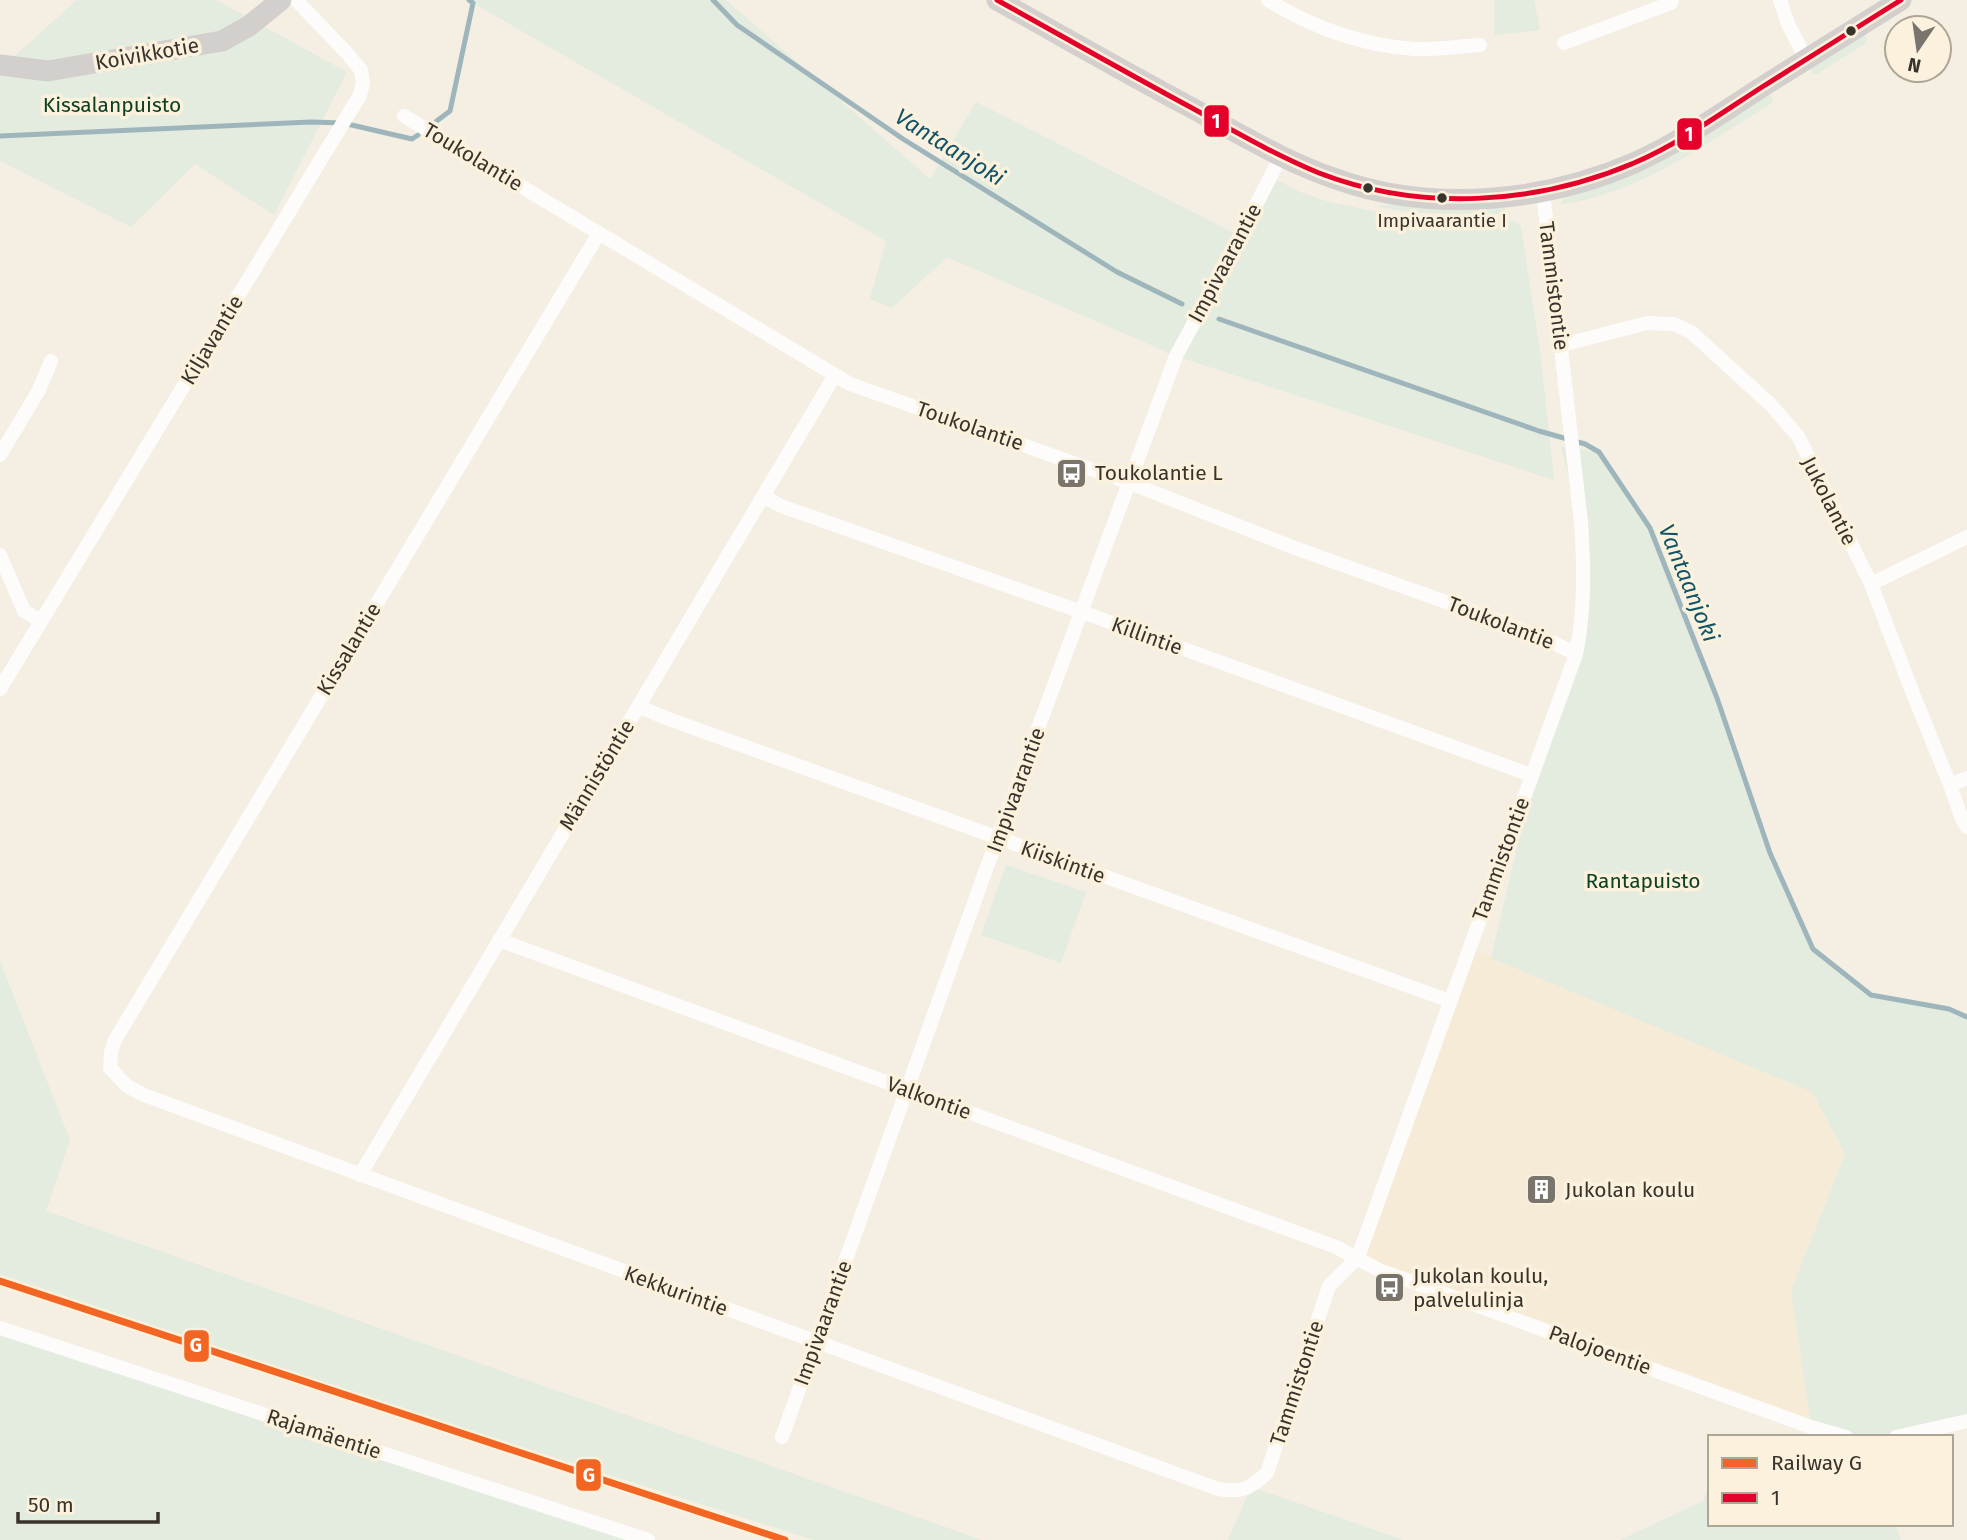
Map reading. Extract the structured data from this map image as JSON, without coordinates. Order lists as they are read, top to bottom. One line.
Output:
{"streets":{"street":["Koivikkotie","Toukolantie","Impivaarantie","Tammistontie","Kiljavantie","Jukolantie","Killintie","Kissalantie","Männistöntie","Kiiskintie","Valkontie","Kekkurintie","Palojoentie","Rajamäentie"]},"crossings":[["Toukolantie","Impivaarantie"],["Toukolantie","Tammistontie"],["Toukolantie","Kissalantie"],["Toukolantie","Männistöntie"],["Impivaarantie","Killintie"],["Impivaarantie","Kiiskintie"],["Impivaarantie","Valkontie"],["Impivaarantie","Kekkurintie"],["Tammistontie","Jukolantie"],["Tammistontie","Killintie"],["Tammistontie","Kiiskintie"],["Tammistontie","Valkontie"],["Tammistontie","Kekkurintie"],["Tammistontie","Palojoentie"],["Killintie","Männistöntie"],["Kissalantie","Kekkurintie"],["Männistöntie","Kiiskintie"],["Männistöntie","Valkontie"],["Männistöntie","Kekkurintie"],["Valkontie","Palojoentie"]],"water":["Vantaanjoki"],"parks":["Kissalanpuisto","Rantapuisto"],"places":{"other":["Impivaarantie I"],"bus stop":["Toukolantie L","Jukolan koulu, palvelulinja"],"building":["Jukolan koulu"]},"lines":["transit line 1","rail line G"],"legend":["Railway G","1"],"scale_bar":"50 m","north":"bottom"}
